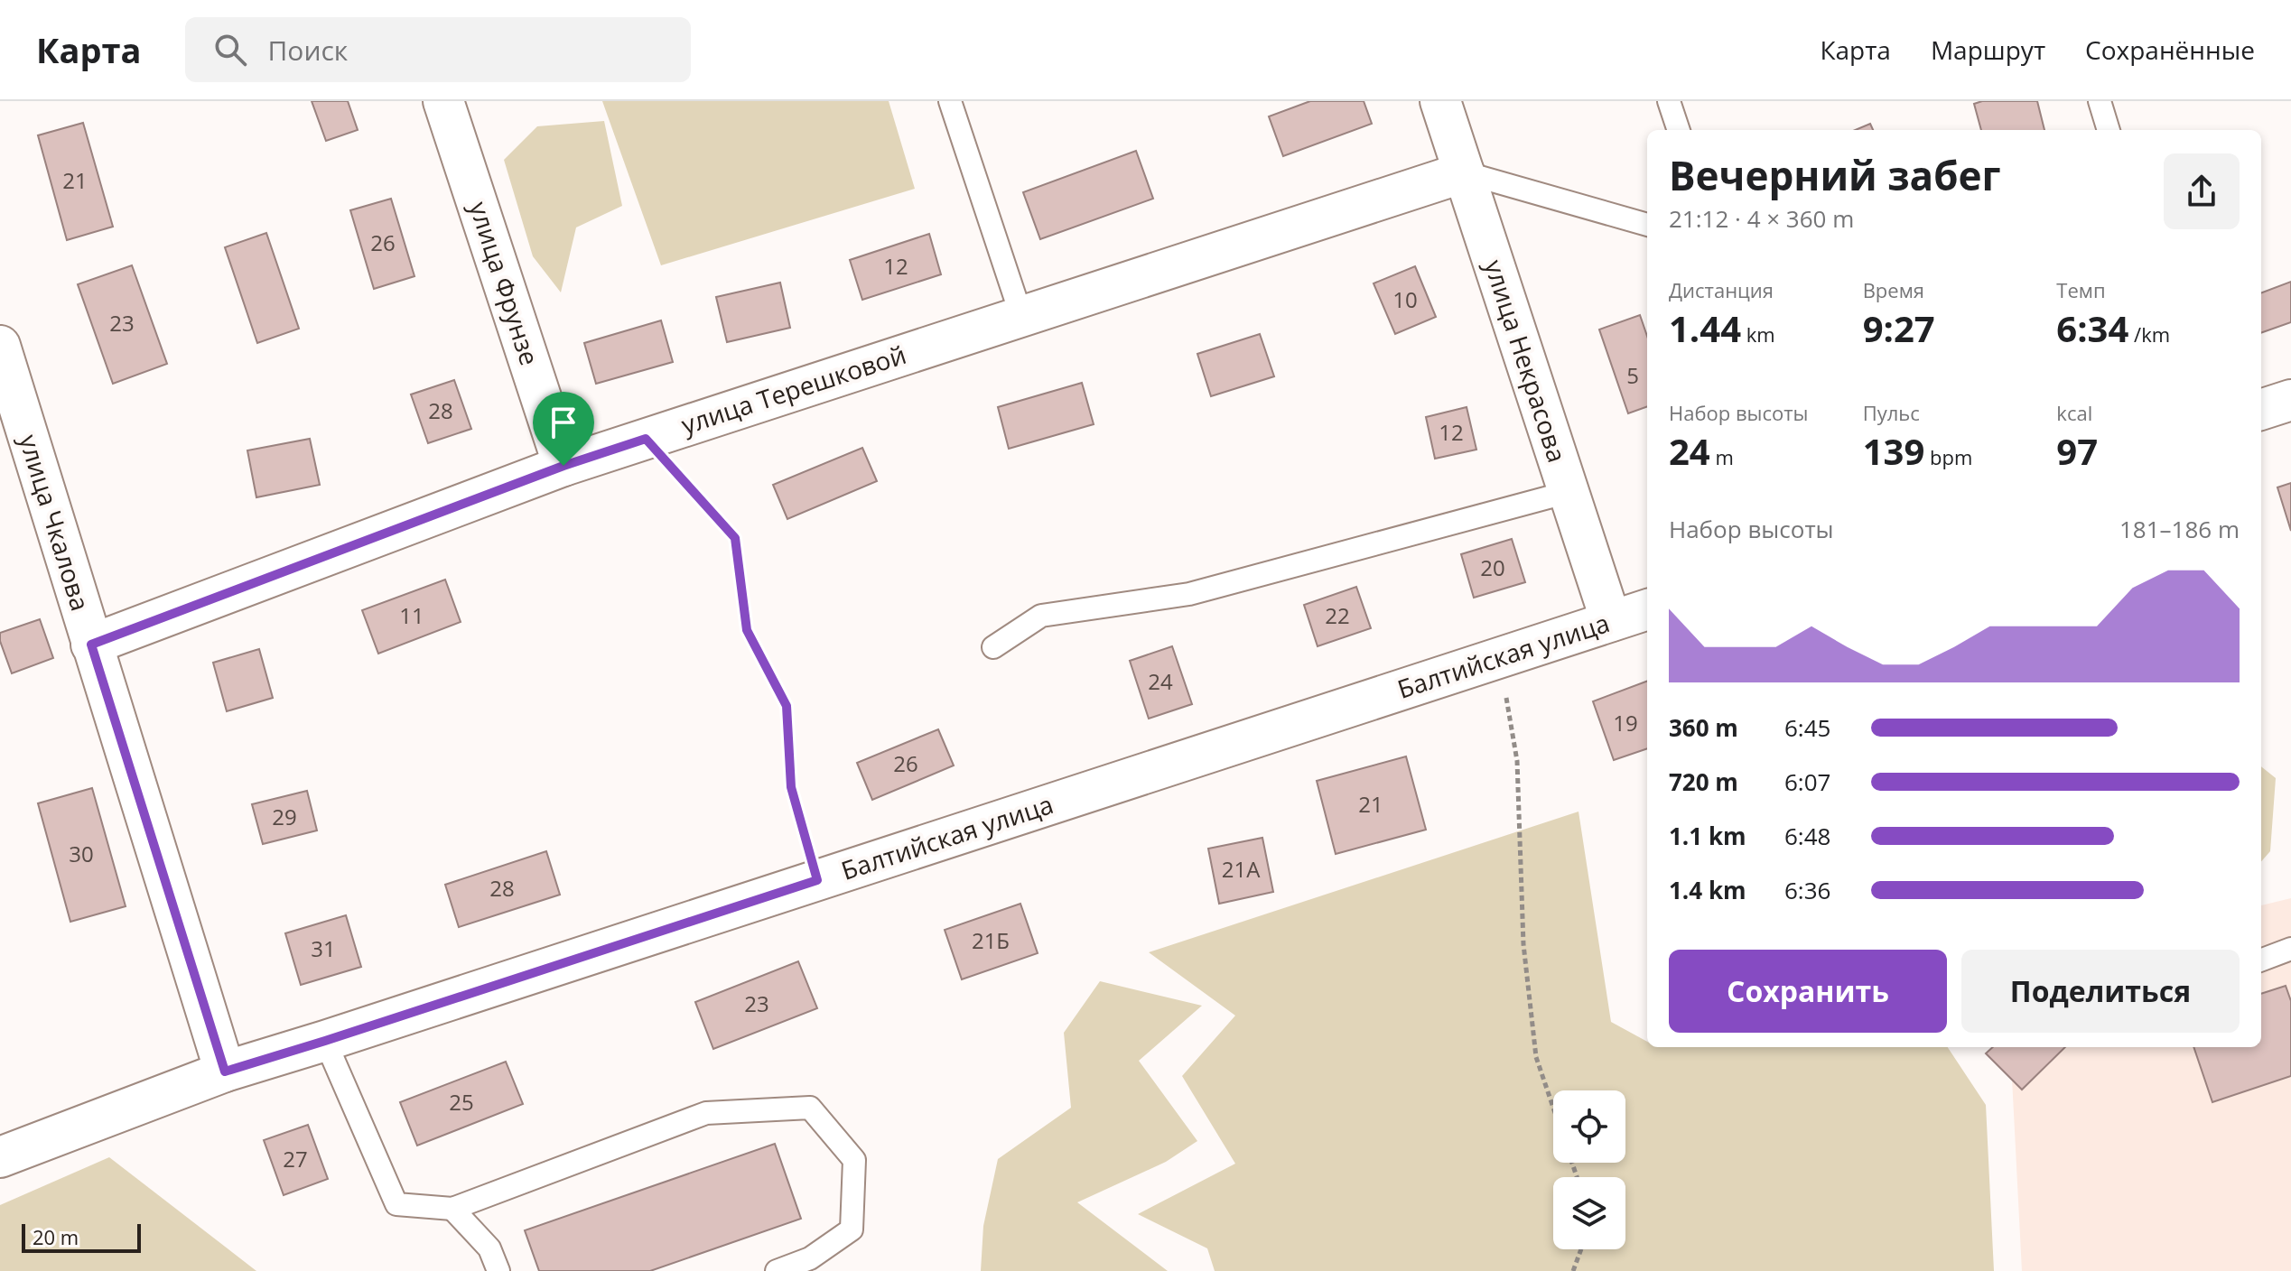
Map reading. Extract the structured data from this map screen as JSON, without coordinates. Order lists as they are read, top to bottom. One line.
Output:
{"streets":{"street":["улица Фрунзе","улица Некрасова","улица Терешковой","улица Чкалова","Балтийская улица"]},"crossings":[["улица Фрунзе","улица Терешковой"],["улица Некрасова","улица Терешковой"],["улица Некрасова","Балтийская улица"],["улица Терешковой","улица Чкалова"],["улица Чкалова","Балтийская улица"]],"house_numbers":["21","26","12","10","23","5","28","12","20","11","22","24","19","26","21","29","30","21А","28","21Б","31","23","25","27"],"scale_bar":"20 m","page":{"header":"Карта","search":"Поиск","nav":["Карта","Маршрут","Сохранённые"],"heading":["Вечерний забег","21:12 · 4 × 360 m"],"stats":[["Дистанция","1.44 km"],["Время","9:27"],["Темп","6:34 /km"],["Набор высоты","24 m"],["Пульс","139 bpm"],["kcal","97"]],"chart":["Набор высоты","181–186 m"],"list":[{"name":"360 m","note":"6:45"},{"name":"720 m","note":"6:07"},{"name":"1.1 km","note":"6:48"},{"name":"1.4 km","note":"6:36"}],"buttons":["Сохранить","Поделиться"],"scale":"20 m"}}
